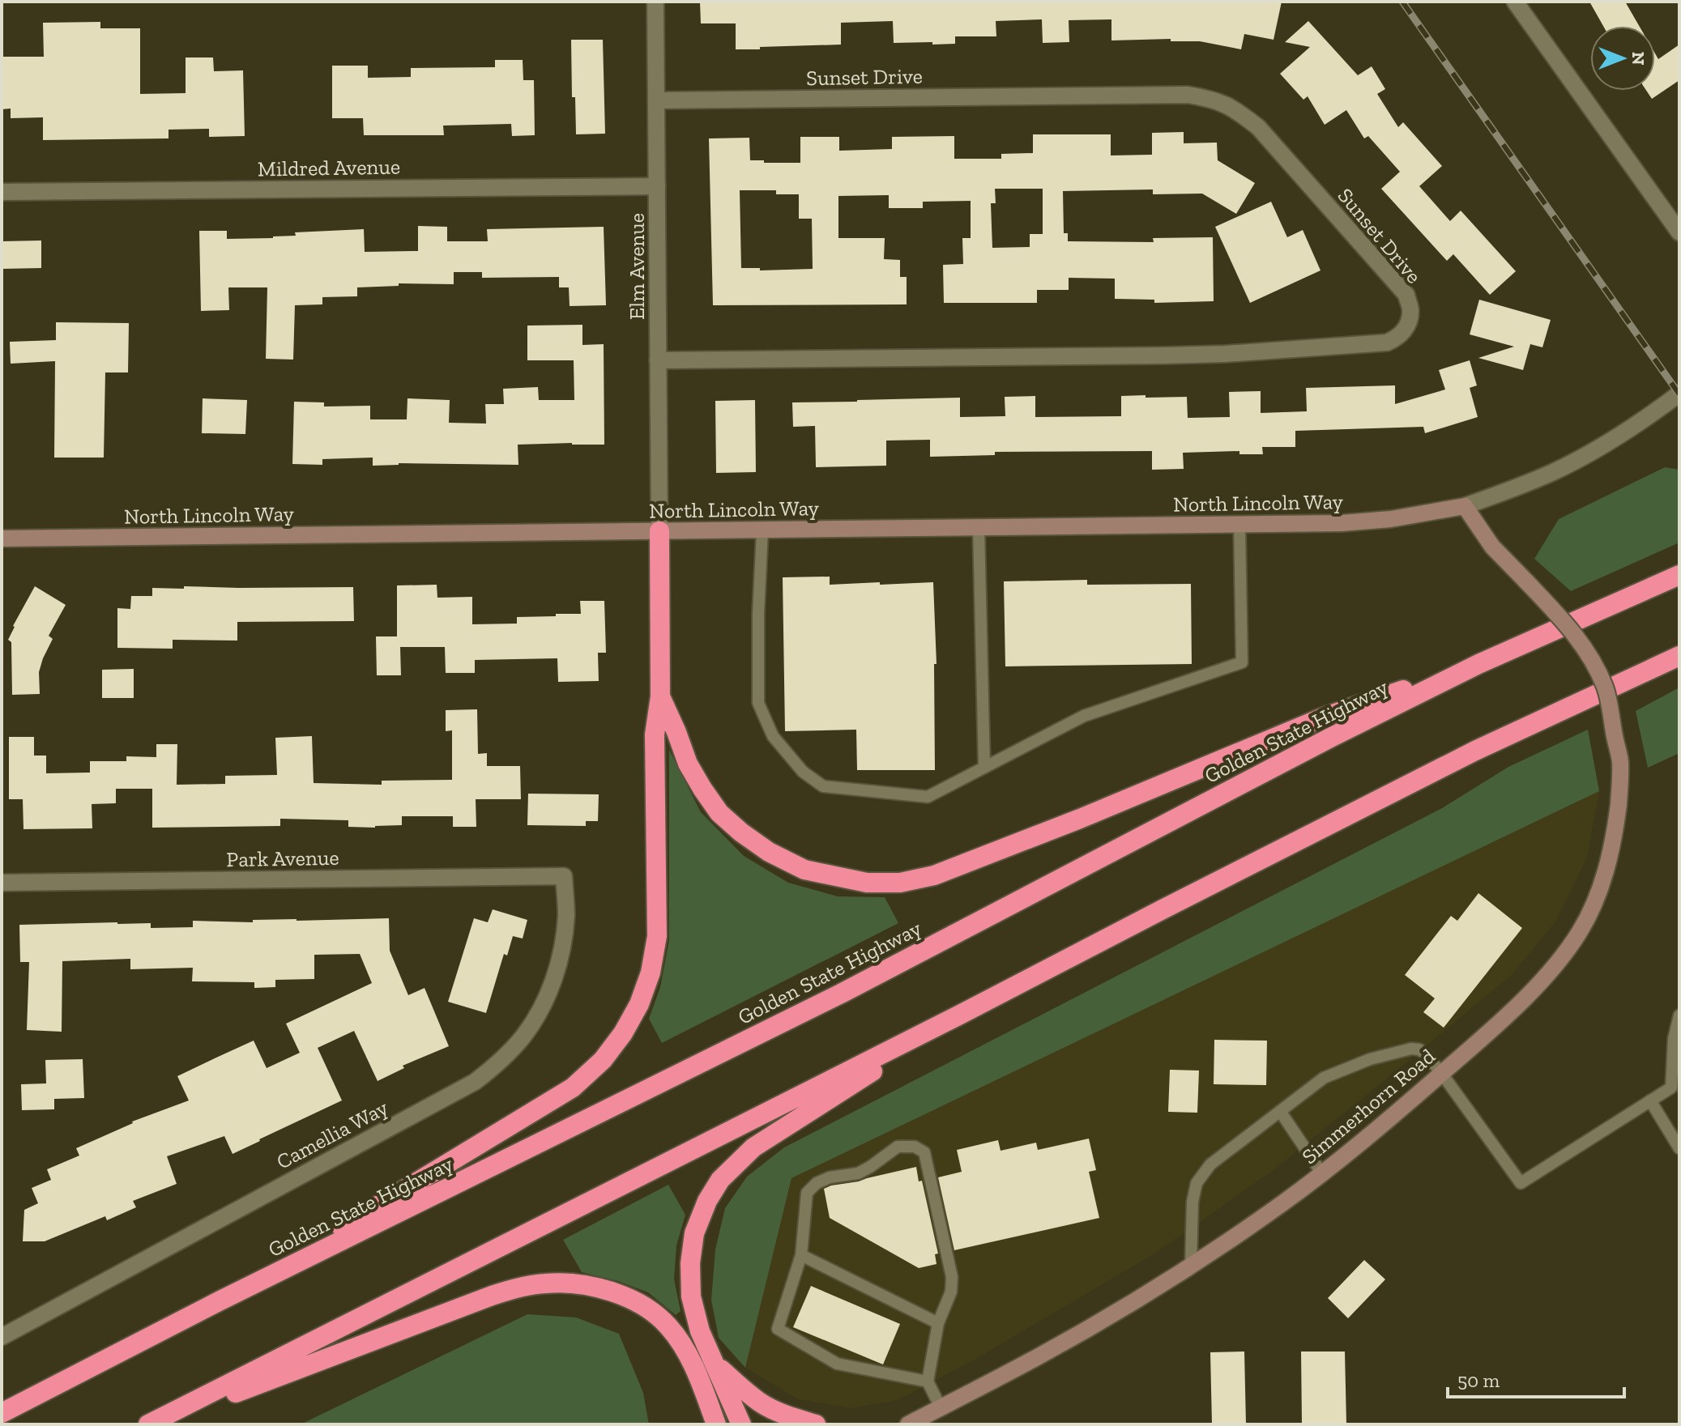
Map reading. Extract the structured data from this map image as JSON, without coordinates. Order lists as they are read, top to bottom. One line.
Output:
{"streets":{"highway":["Golden State Highway"],"main road":["North Lincoln Way","Simmerhorn Road"],"street":["Sunset Drive","Mildred Avenue","Elm Avenue","Park Avenue","Camellia Way"]},"crossings":[["Sunset Drive","Elm Avenue"],["Mildred Avenue","Elm Avenue"],["Elm Avenue","North Lincoln Way"],["North Lincoln Way","Simmerhorn Road"],["Park Avenue","Camellia Way"]],"scale_bar":"50 m","north":"right"}
